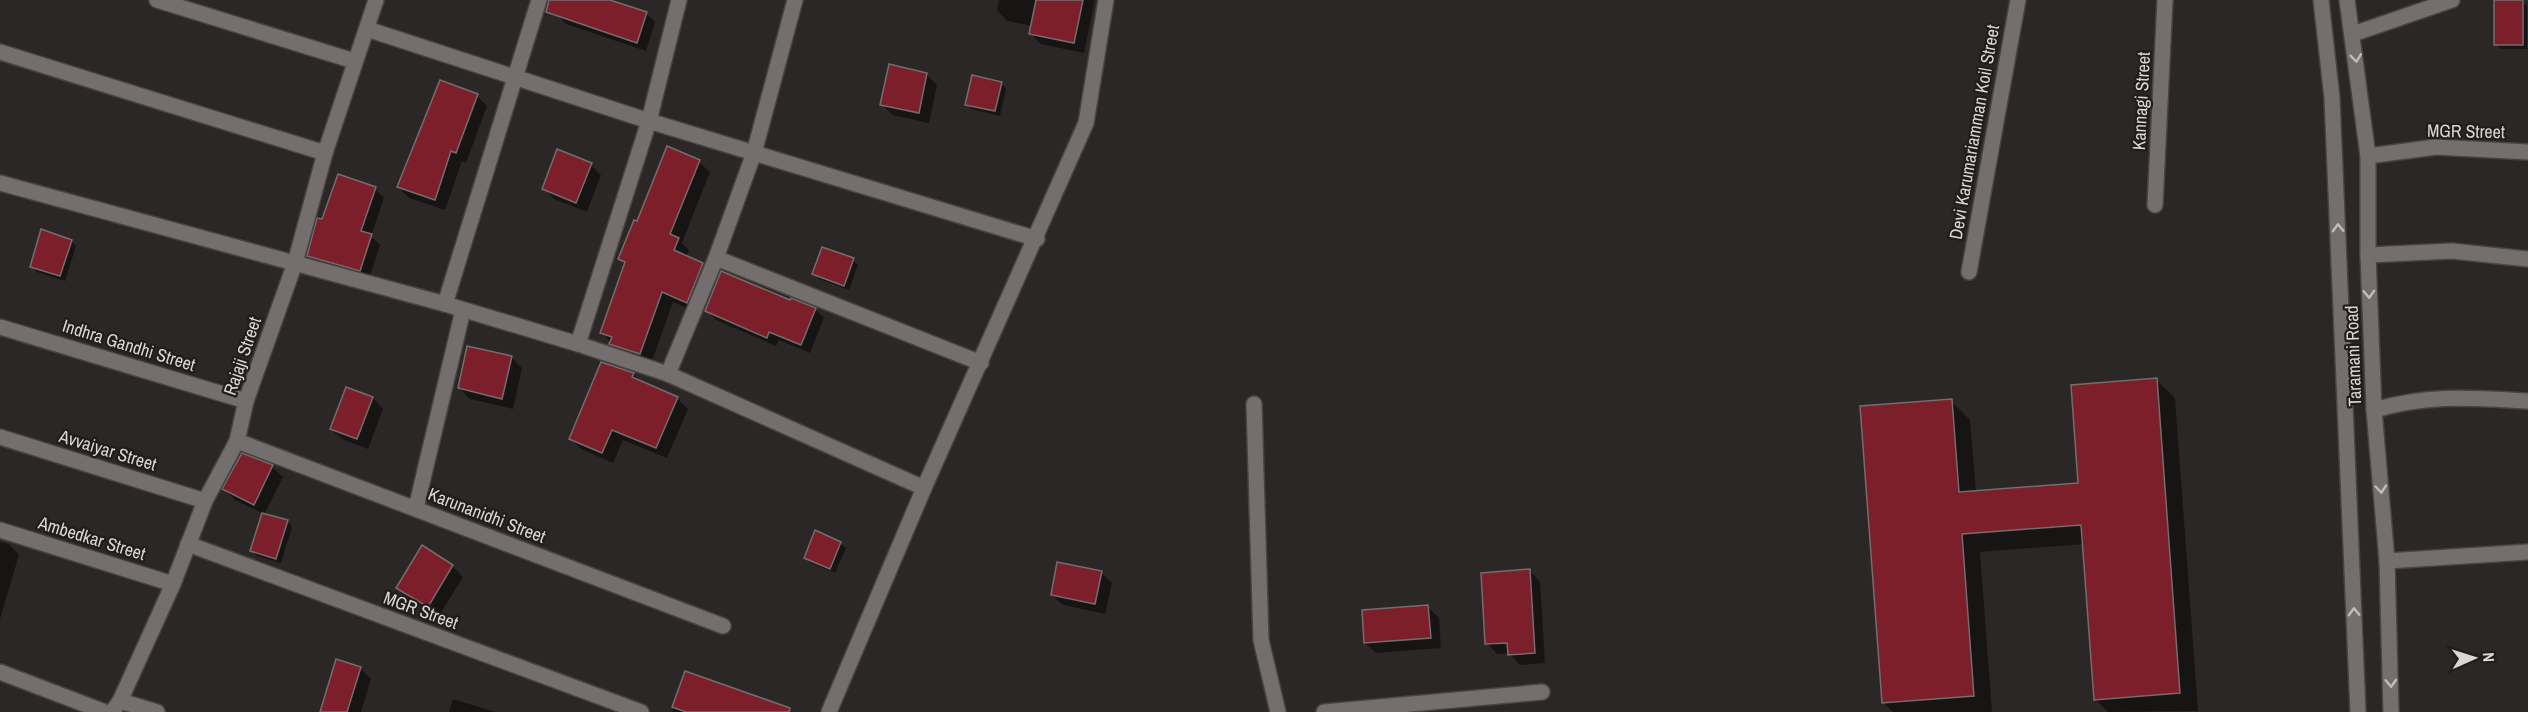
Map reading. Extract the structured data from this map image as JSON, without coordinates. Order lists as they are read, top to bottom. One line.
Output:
{"streets":{"street":["Kannagi Street","MGR Street","Devi Karumariamman Koil Street","Indhra Gandhi Street","Rajaji Street","Taramani Road","Avvaiyar Street","Karunanidhi Street","Ambedkar Street"]},"crossings":[["MGR Street","Rajaji Street"],["MGR Street","Taramani Road"],["Indhra Gandhi Street","Rajaji Street"],["Rajaji Street","Avvaiyar Street"],["Rajaji Street","Karunanidhi Street"],["Rajaji Street","Ambedkar Street"]],"north":"right"}
